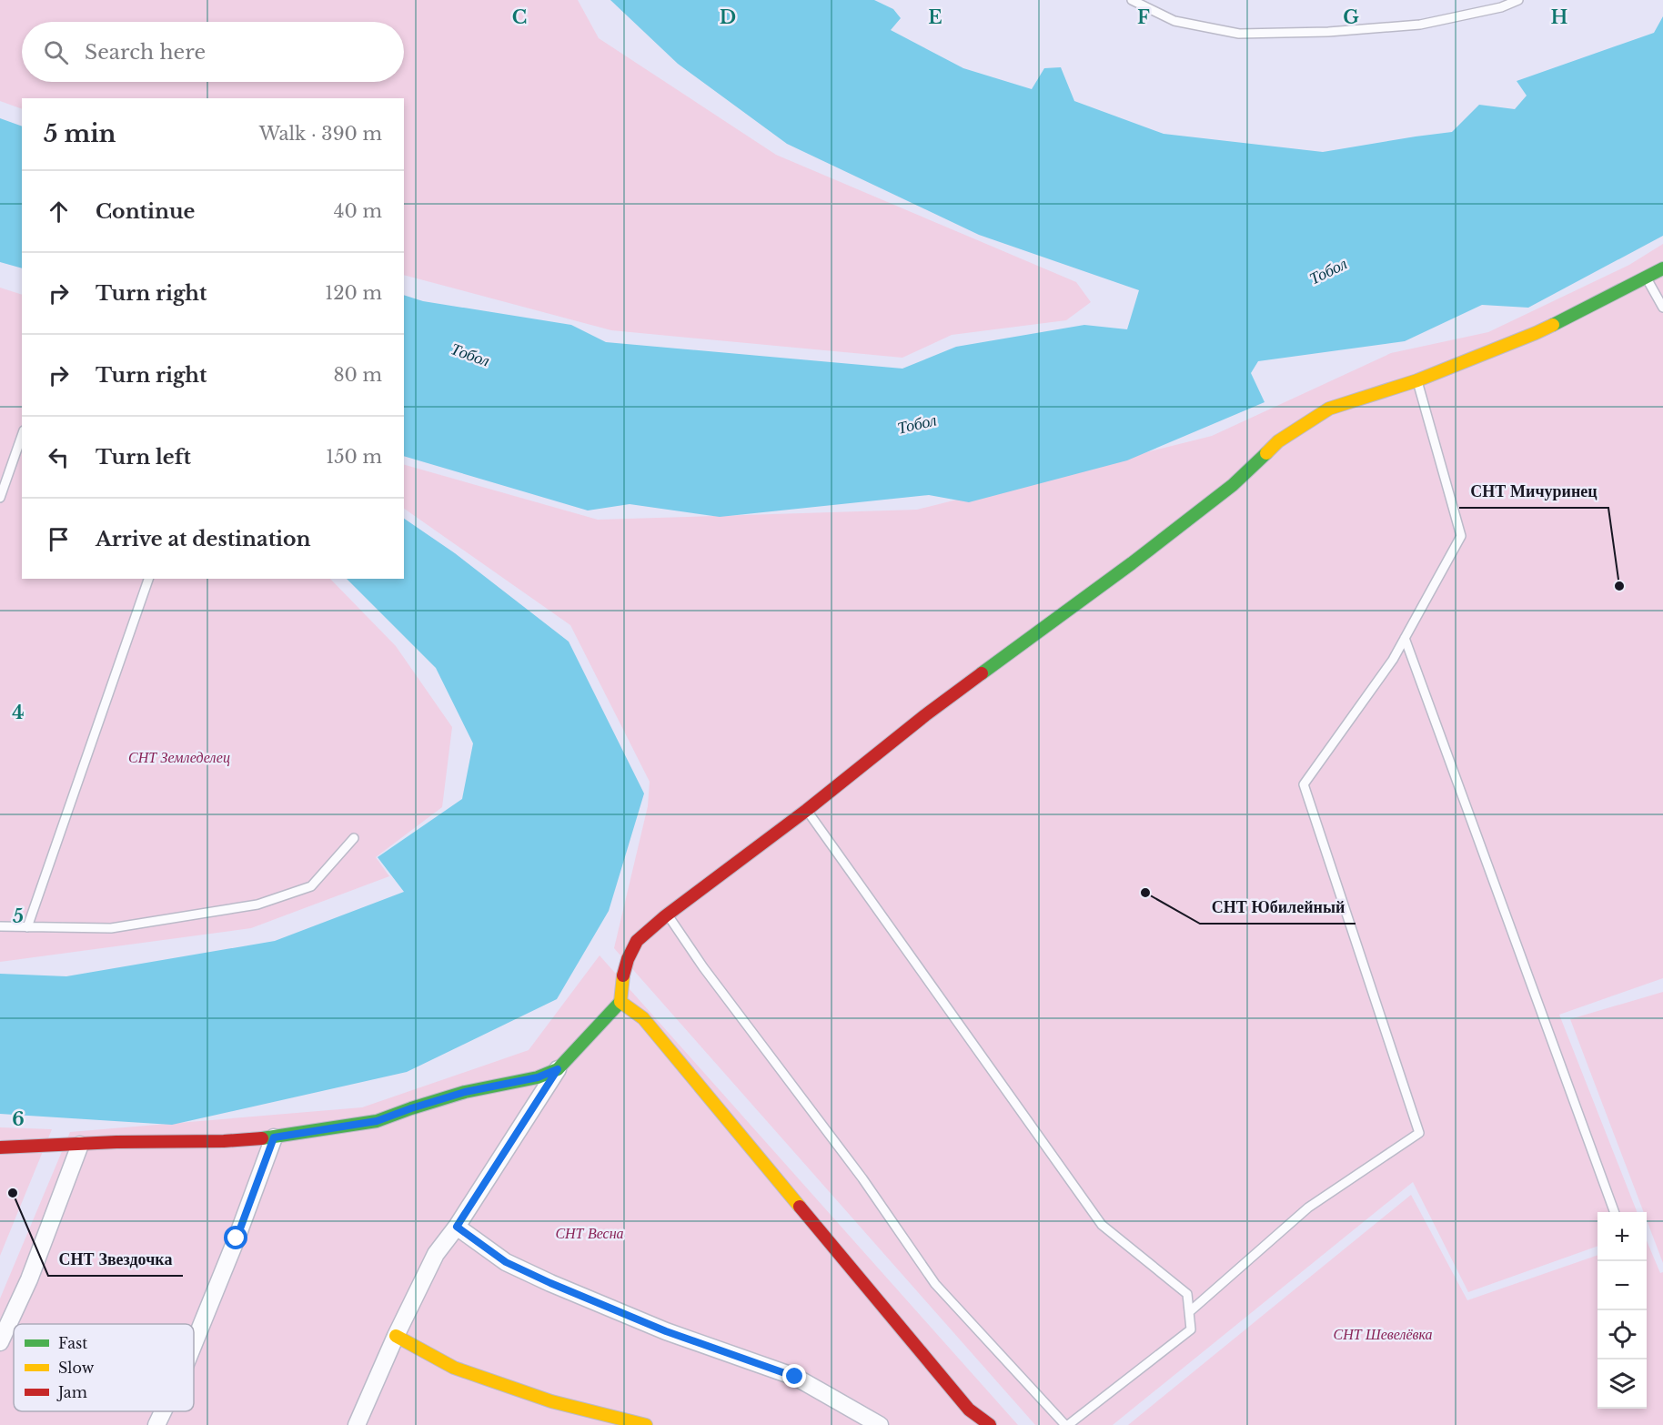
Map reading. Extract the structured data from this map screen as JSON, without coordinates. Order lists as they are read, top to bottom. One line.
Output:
{"water":["Тобол"],"parks":["СНТ Земледелец","СНТ Весна","СНТ Шевелёвка"],"places":["СНТ Мичуринец","СНТ Юбилейный","СНТ Звездочка"],"legend":["Fast","Slow","Jam"],"page":{"search":"Search here","heading":["5 min","Walk · 390 m"],"list":[["Continue","40 m"],["Turn right","120 m"],["Turn right","80 m"],["Turn left","150 m"],"Arrive at destination"],"map_buttons":["+","−"]},"grid":{"columns":["C","D","E","F","G","H"],"rows":["4","5","6"]}}
